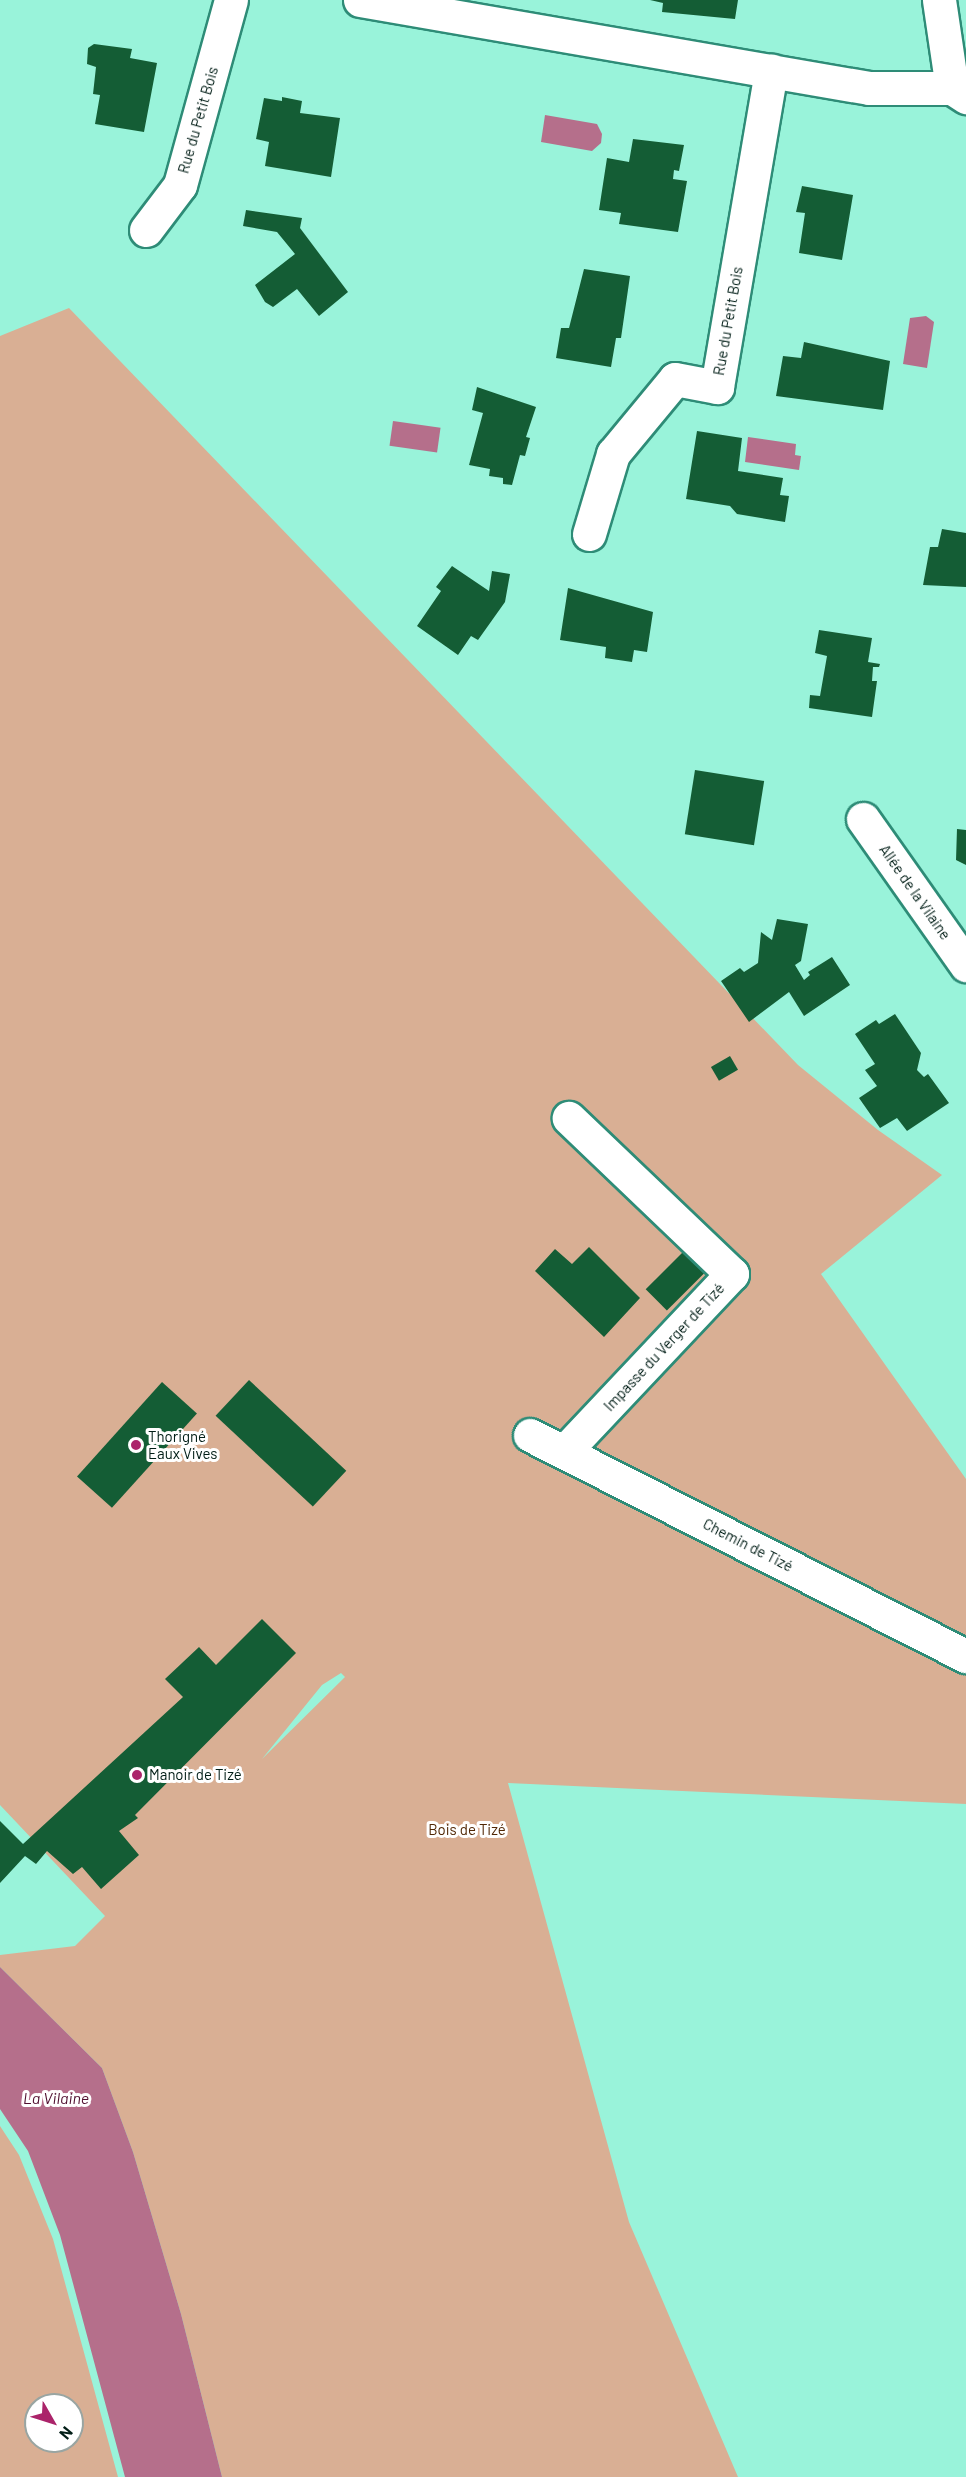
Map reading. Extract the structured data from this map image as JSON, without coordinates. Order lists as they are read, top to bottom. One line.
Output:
{"streets":{"street":["Rue du Petit Bois","Allée de la Vilaine","Impasse du Verger de Tizé","Chemin de Tizé"]},"crossings":[["Impasse du Verger de Tizé","Chemin de Tizé"]],"water":["La Vilaine"],"parks":["Bois de Tizé"],"places":["Thorigné Eaux Vives","Manoir de Tizé"],"north":"bottom right"}
